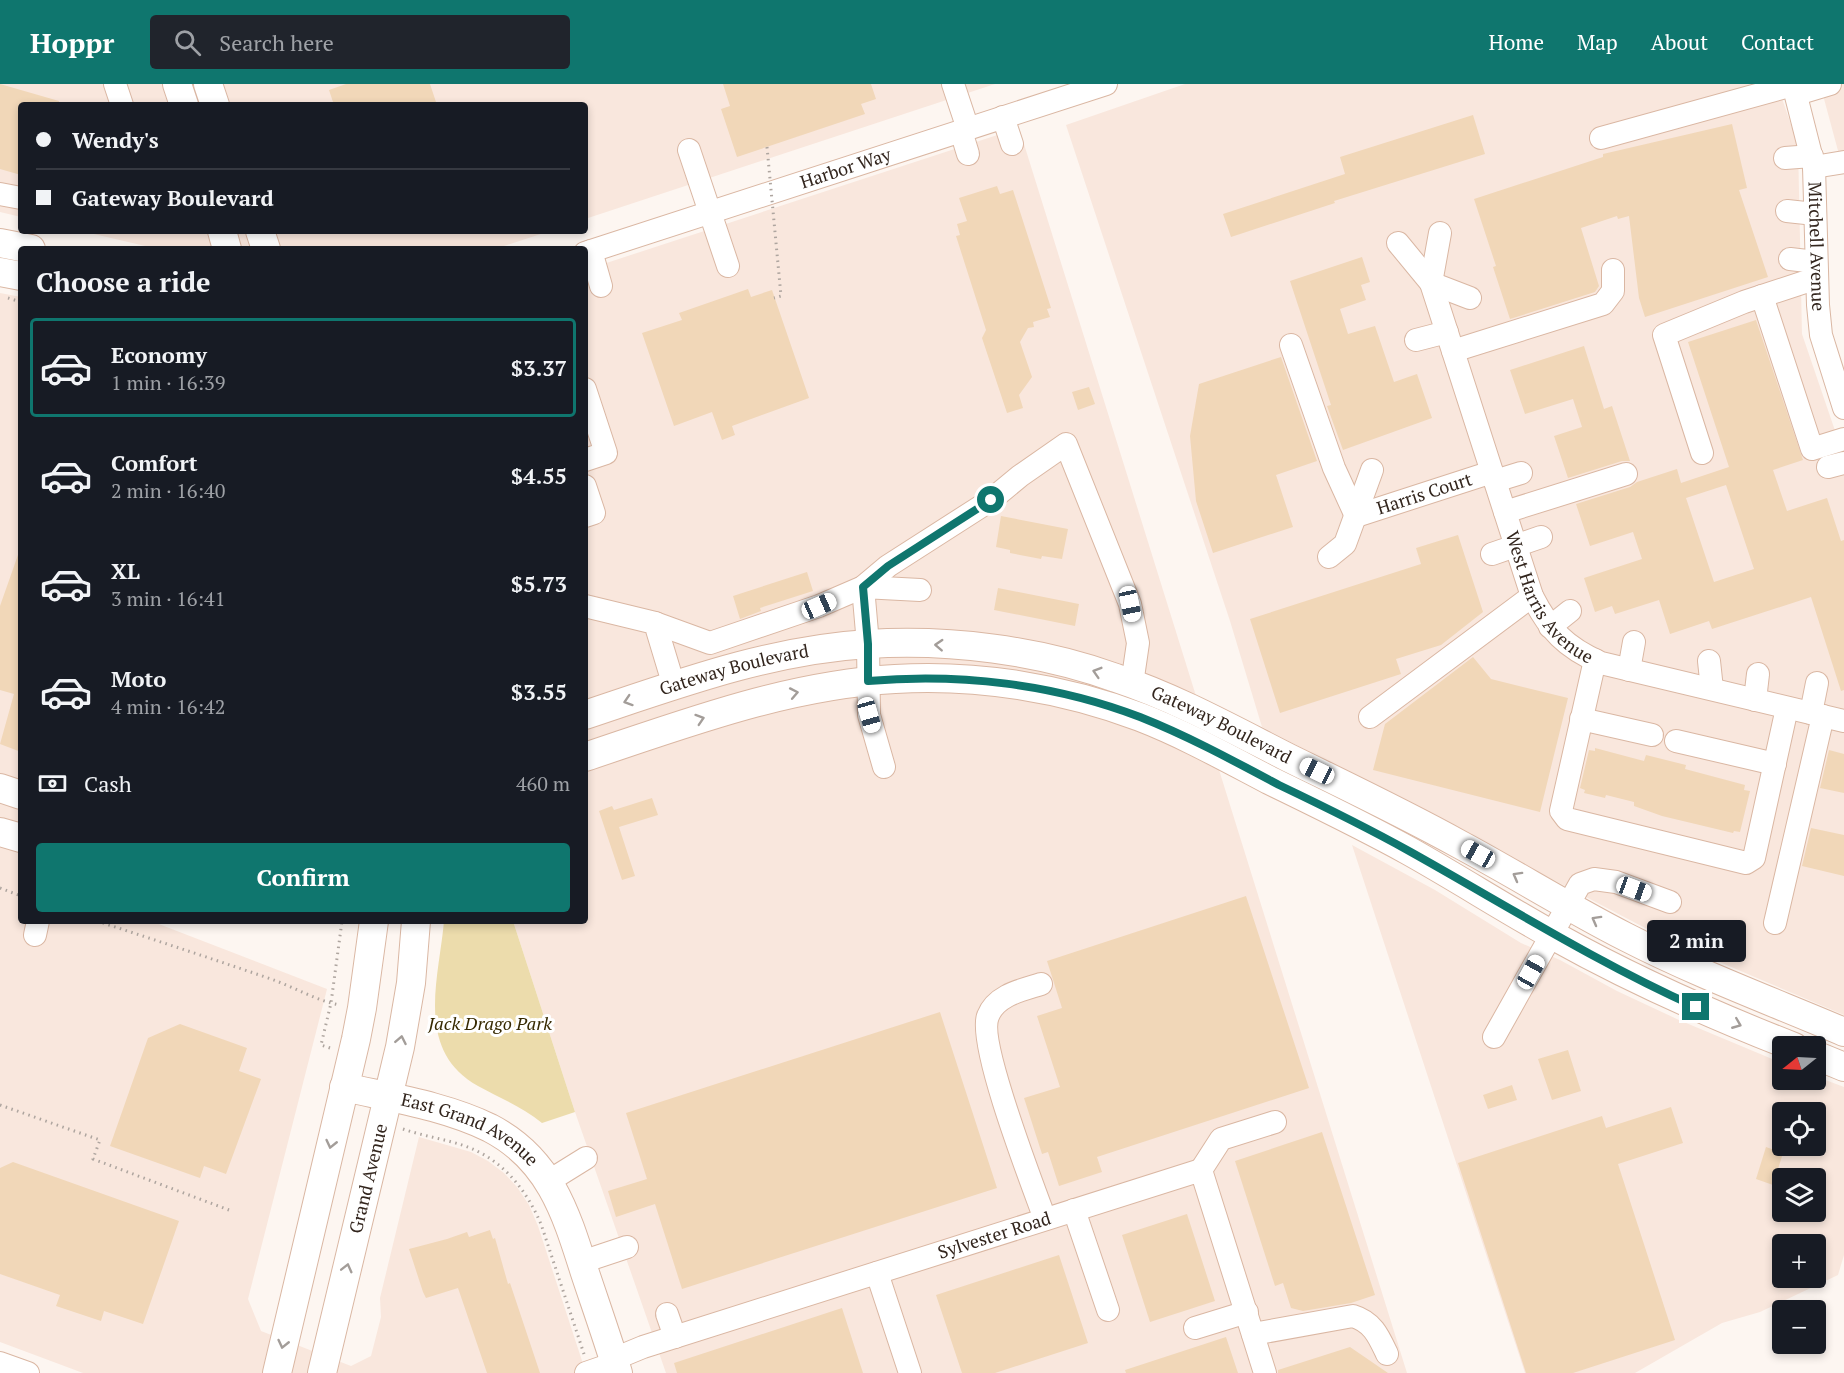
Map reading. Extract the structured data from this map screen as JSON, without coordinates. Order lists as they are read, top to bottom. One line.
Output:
{"streets":{"main road":["Gateway Boulevard","East Grand Avenue","Grand Avenue"],"street":["Harbor Way","Mitchell Avenue","Harris Court","West Harris Avenue","Sylvester Road"]},"crossings":[["Harris Court","West Harris Avenue"],["East Grand Avenue","Grand Avenue"],["East Grand Avenue","Sylvester Road"]],"parks":["Jack Drago Park"],"north":"left","page":{"header":"Hoppr","search":"Search here","nav":["Home","Map","About","Contact"],"banner":["Wendy's","Gateway Boulevard"],"heading":"Choose a ride","list":[{"name":"Economy","note":"1 min · 16:39","value":"$3.37"},{"name":"Comfort","note":"2 min · 16:40","value":"$4.55"},{"name":"XL","note":"3 min · 16:41","value":"$5.73"},{"name":"Moto","note":"4 min · 16:42","value":"$3.55"}],"pay":["Cash","460 m"],"buttons":"Confirm","bubble":"2 min","map_buttons":["+","−"]}}
